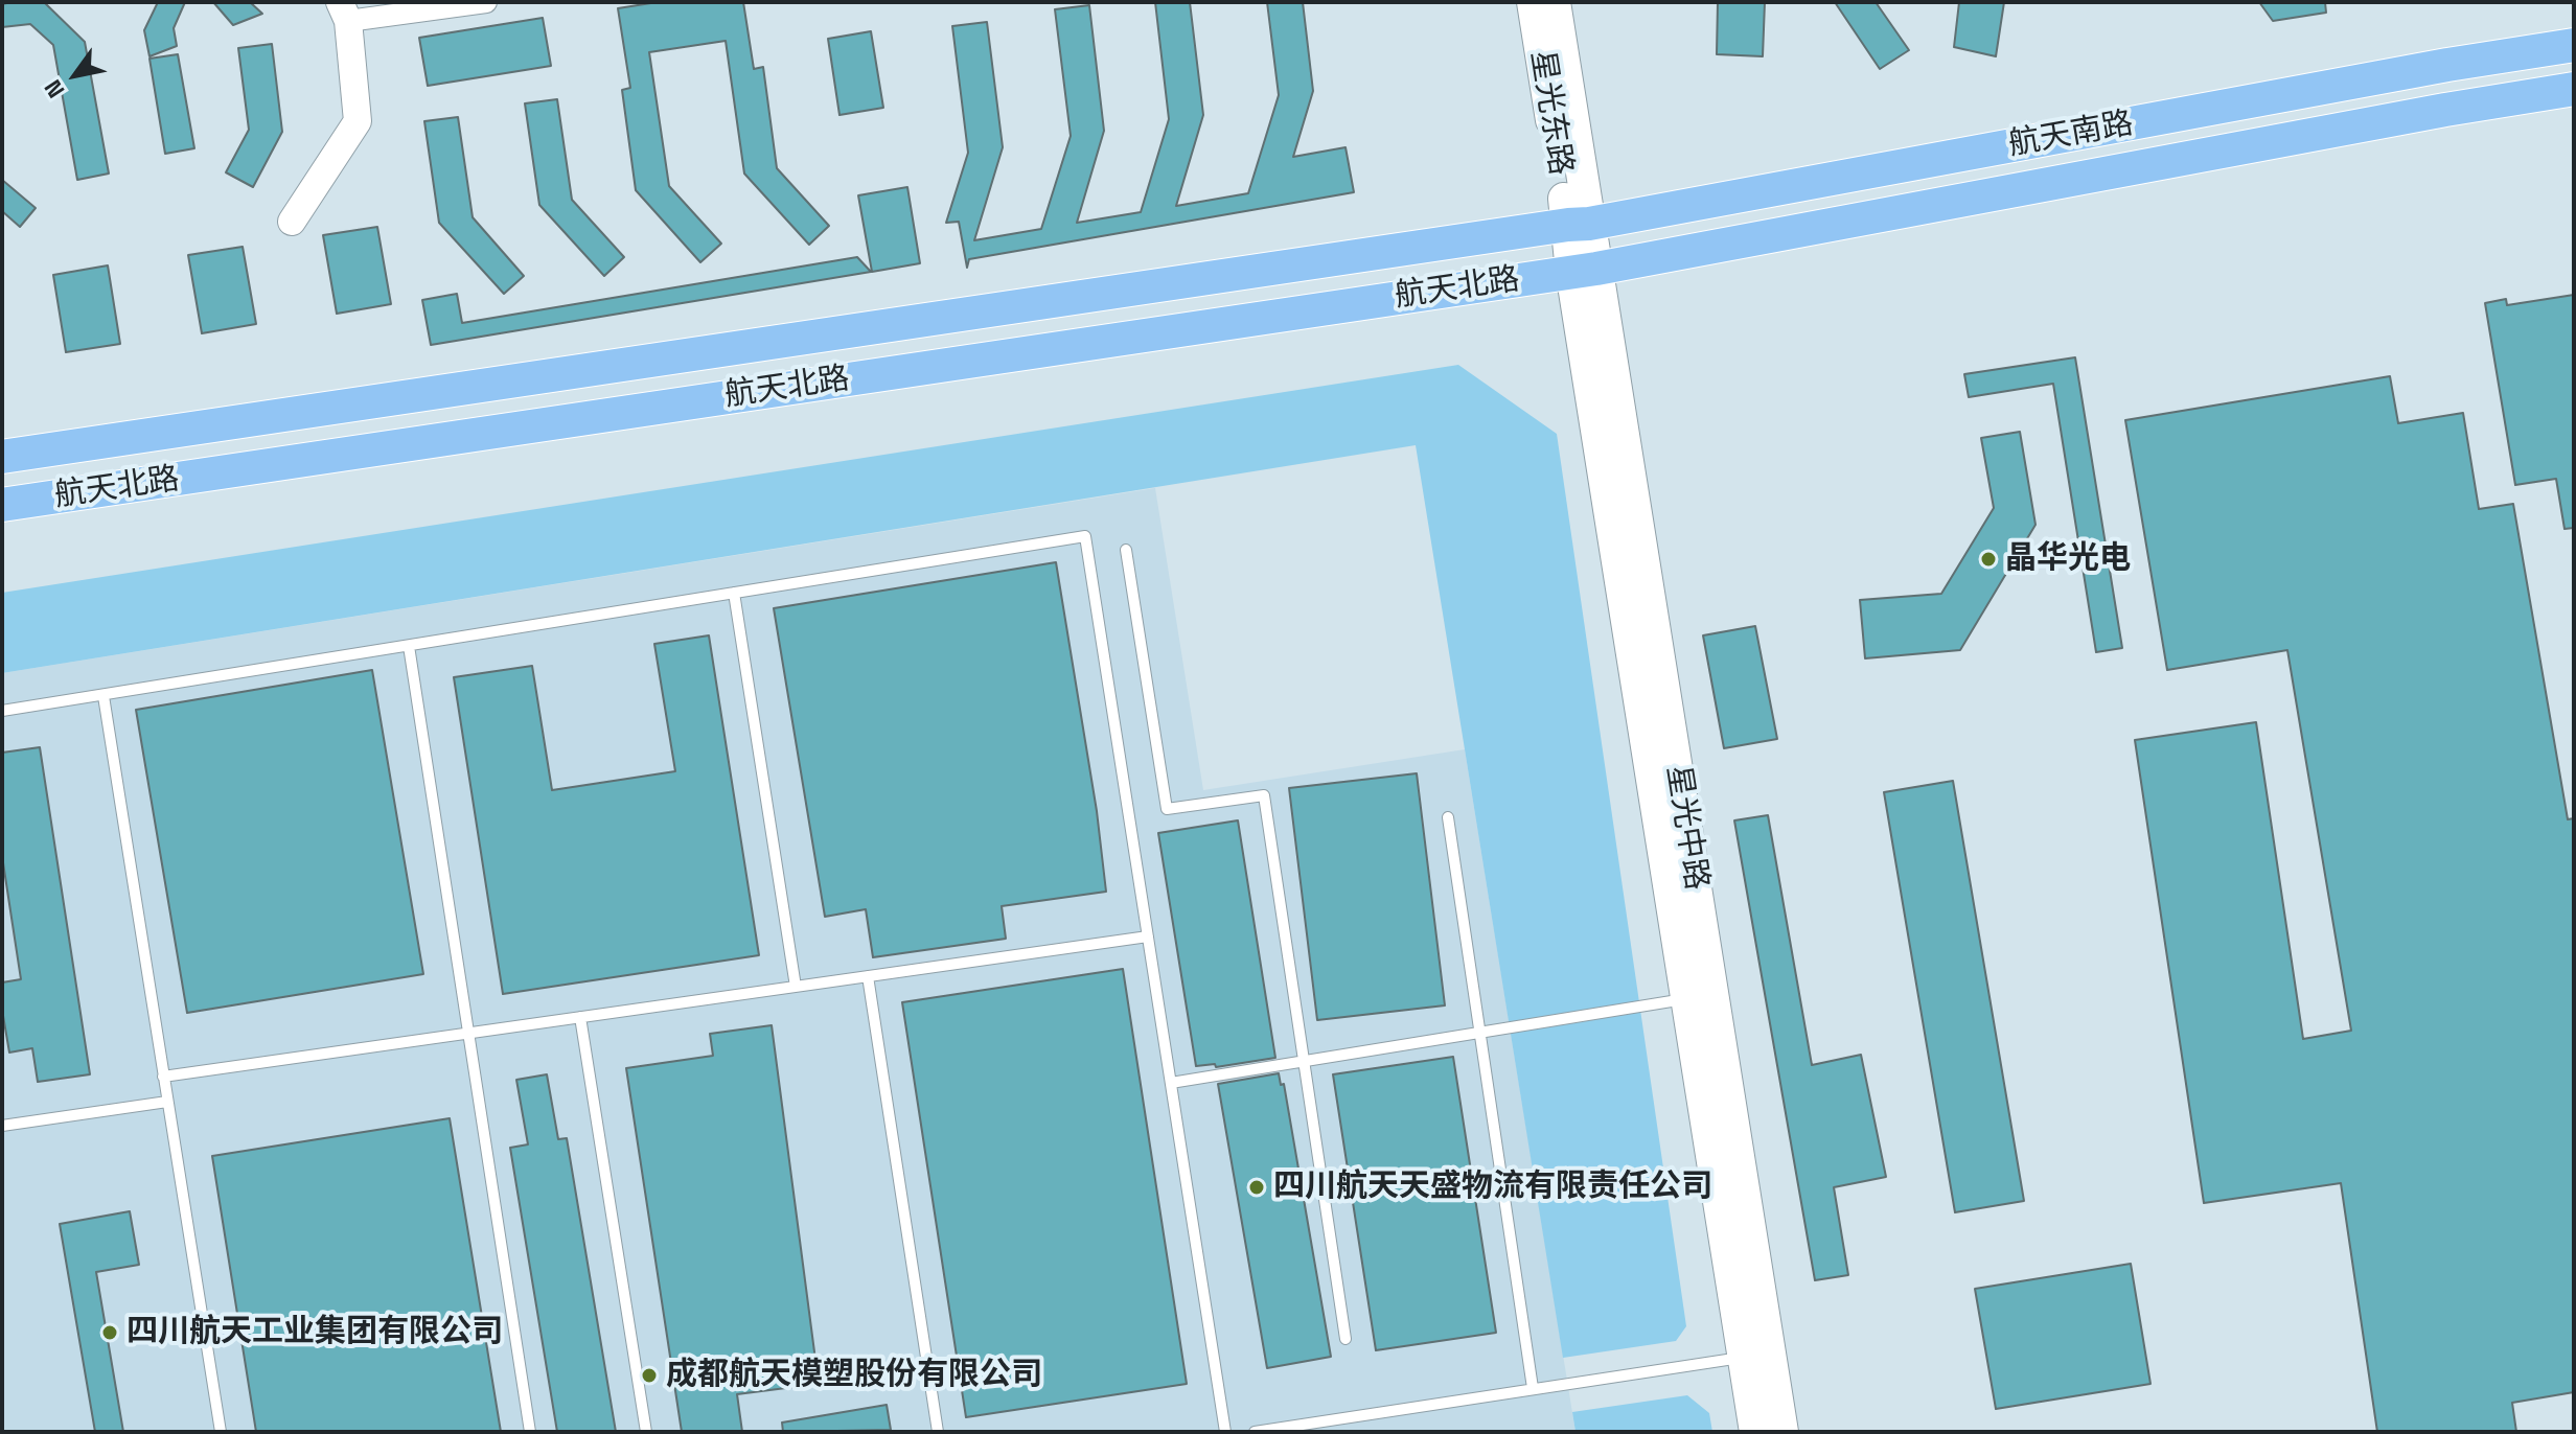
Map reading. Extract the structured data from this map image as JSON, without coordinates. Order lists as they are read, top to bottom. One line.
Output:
{"streets":{"main road":["星光东路","航天南路","航天北路","星光中路"]},"crossings":[["星光东路","航天南路"],["星光东路","航天北路"],["星光东路","星光中路"],["航天南路","航天北路"],["航天南路","星光中路"],["航天北路","星光中路"]],"places":["晶华光电","四川航天天盛物流有限责任公司","四川航天工业集团有限公司","成都航天模塑股份有限公司"],"north":"bottom left"}
